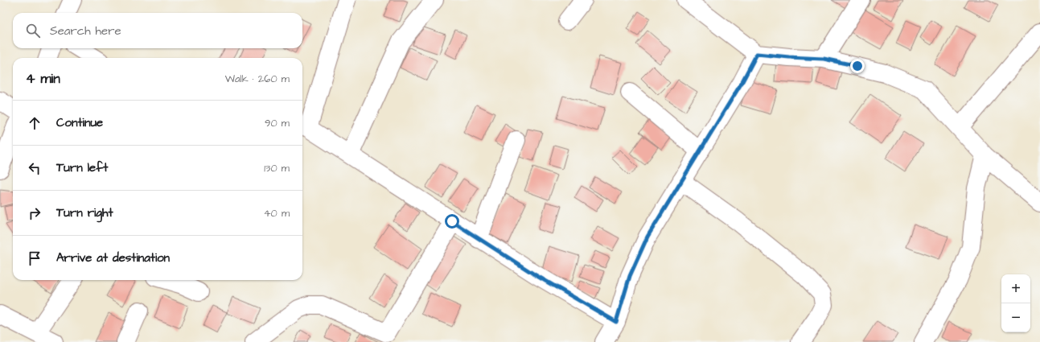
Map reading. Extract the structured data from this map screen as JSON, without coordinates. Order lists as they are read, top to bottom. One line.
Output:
{"page":{"search":"Search here","heading":["4 min","Walk · 260 m"],"list":[["Continue","90 m"],["Turn left","130 m"],["Turn right","40 m"],"Arrive at destination"],"map_buttons":["+","−"]}}
